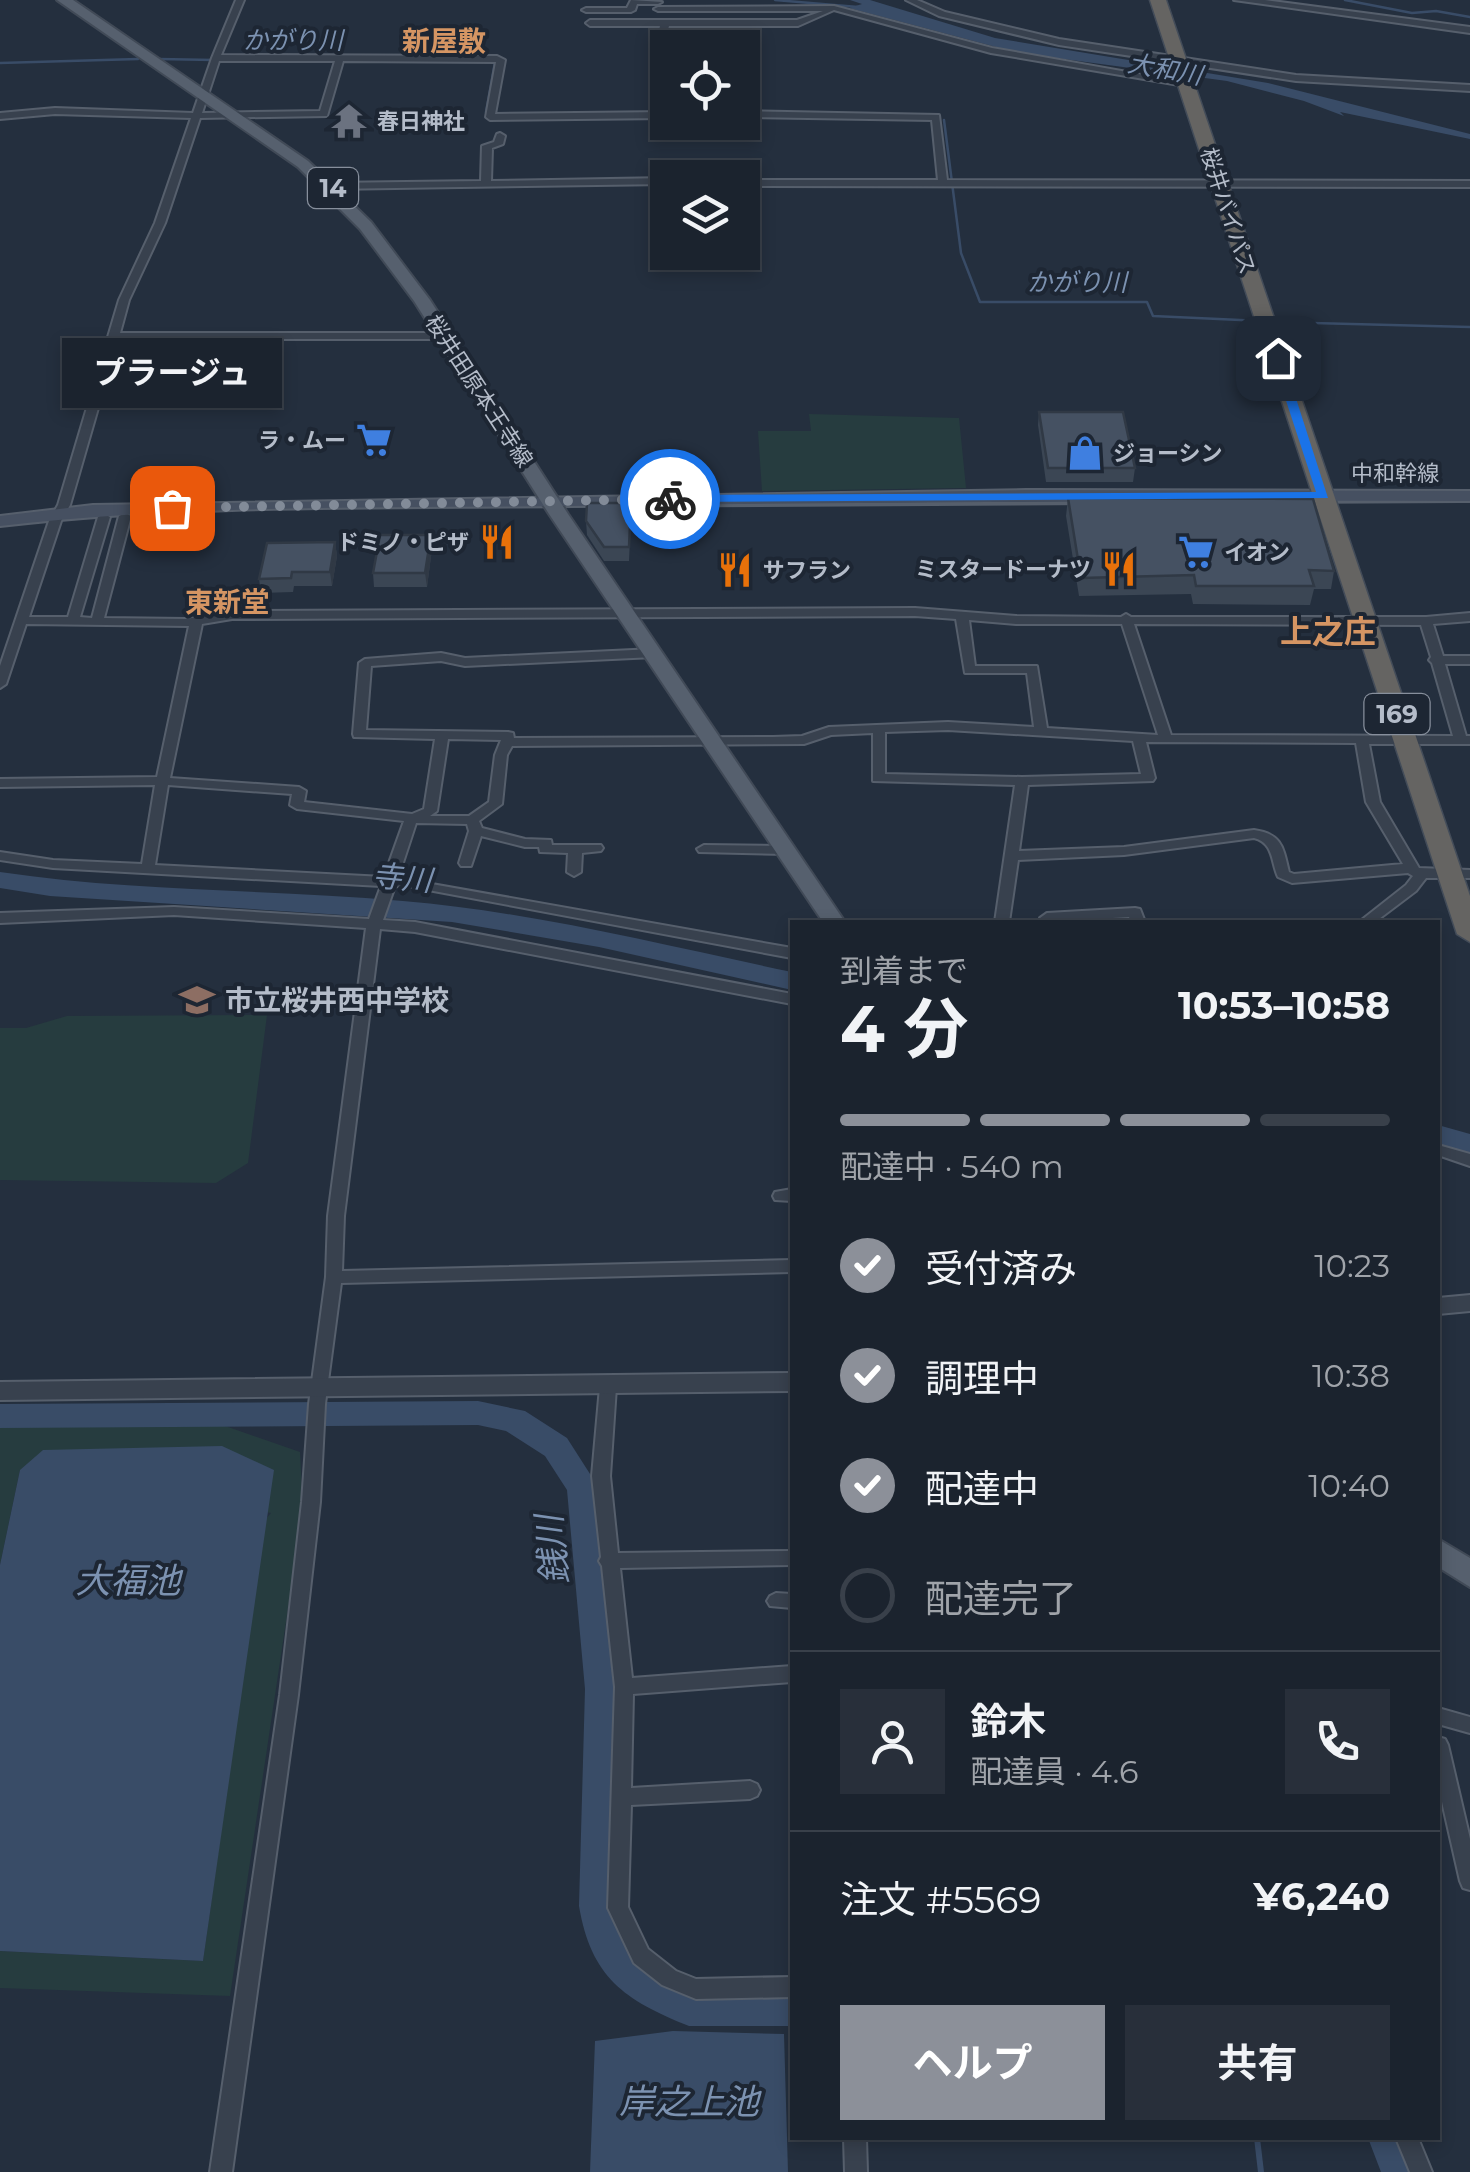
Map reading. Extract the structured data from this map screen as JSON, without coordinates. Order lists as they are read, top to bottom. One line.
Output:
{"streets":{"highway":["桜井バイパス","169"],"main road":["14","桜井田原本王寺線","中和幹線"]},"crossings":[["桜井バイパス","中和幹線"],["桜井田原本王寺線","中和幹線"]],"districts":["新屋敷","東新堂","上之庄"],"water":["かがり川","大和川","寺川","銭川","大福池","岸之上池"],"places":{"temple":["春日神社"],"supermarket":["ラ・ムー","イオン"],"shop":["ジョーシン"],"other":["プラージュ"],"restaurant":["ドミノ・ピザ","ミスタードーナツ","サフラン"],"school or university":["市立桜井西中学校"]},"page":{"bubble":"プラージュ","heading":["4 分","到着まで","10:53–10:58"],"panel":["鈴木","配達員 · 4.6","注文 #5569","¥6,240"],"bar":"配達中 · 540 m","list":[["受付済み","10:23"],["調理中","10:38"],["配達中","10:40"],"配達完了"],"buttons":["ヘルプ","共有"]}}
